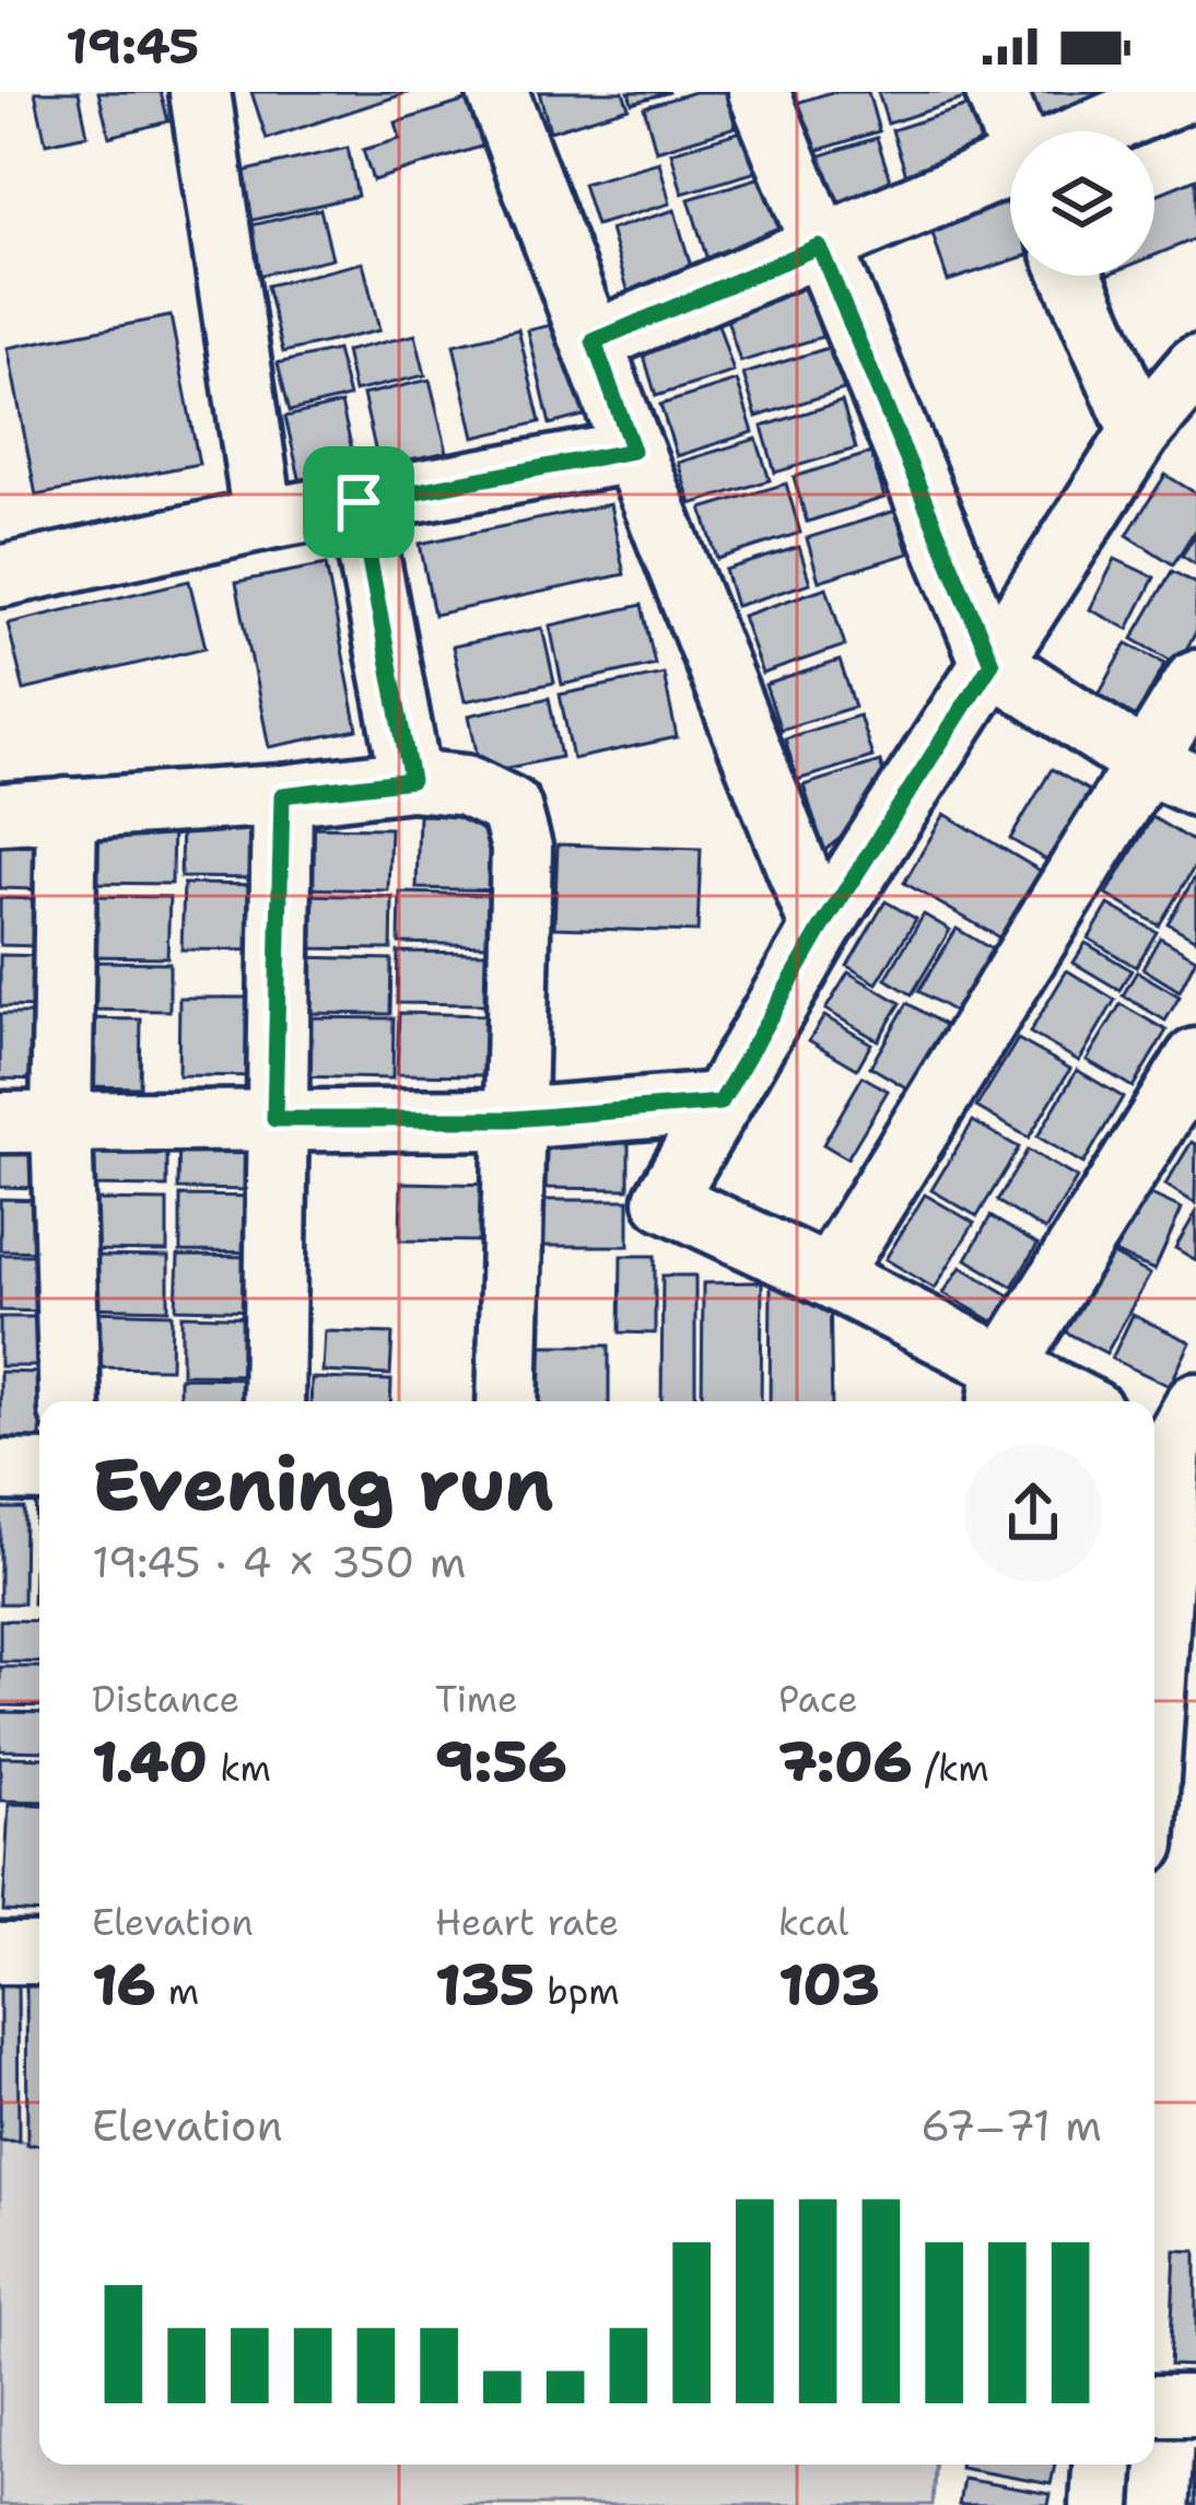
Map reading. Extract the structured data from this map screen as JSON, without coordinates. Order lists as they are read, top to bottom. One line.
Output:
{"page":{"status":"19:45","heading":["Evening run","19:45 · 4 × 350 m"],"stats":[["Distance","1.40 km"],["Time","9:56"],["Pace","7:06 /km"],["Elevation","16 m"],["Heart rate","135 bpm"],["kcal","103"]],"chart":["Elevation","67–71 m"]}}
